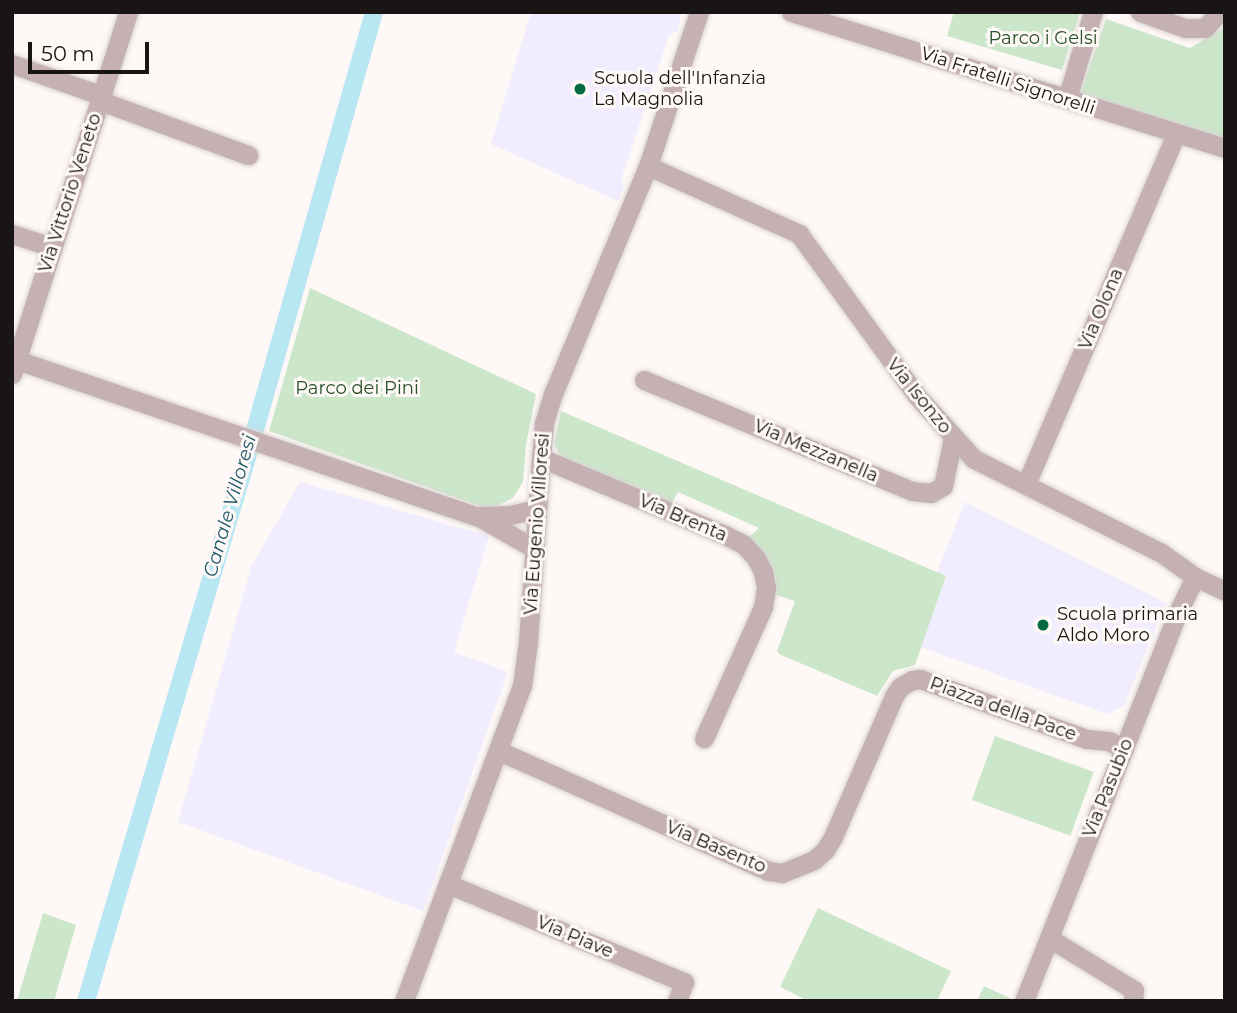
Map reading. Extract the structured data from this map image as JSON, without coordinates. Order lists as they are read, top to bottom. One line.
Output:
{"streets":{"street":["Via Fratelli Signorelli","Via Vittorio Veneto","Via Olona","Via Isonzo","Via Mezzanella","Via Brenta","Via Eugenio Villoresi","Piazza della Pace","Via Pasubio","Via Basento","Via Piave"]},"crossings":[["Via Fratelli Signorelli","Via Olona"],["Via Olona","Via Isonzo"],["Via Isonzo","Via Mezzanella"],["Via Isonzo","Via Eugenio Villoresi"],["Via Isonzo","Via Pasubio"],["Via Brenta","Via Eugenio Villoresi"],["Via Eugenio Villoresi","Via Basento"],["Via Eugenio Villoresi","Via Piave"],["Piazza della Pace","Via Pasubio"],["Piazza della Pace","Via Basento"]],"water":["Canale Villoresi"],"parks":["Parco i Gelsi","Parco dei Pini"],"places":["Scuola dell'Infanzia La Magnolia","Scuola primaria Aldo Moro"],"scale_bar":"50 m"}
